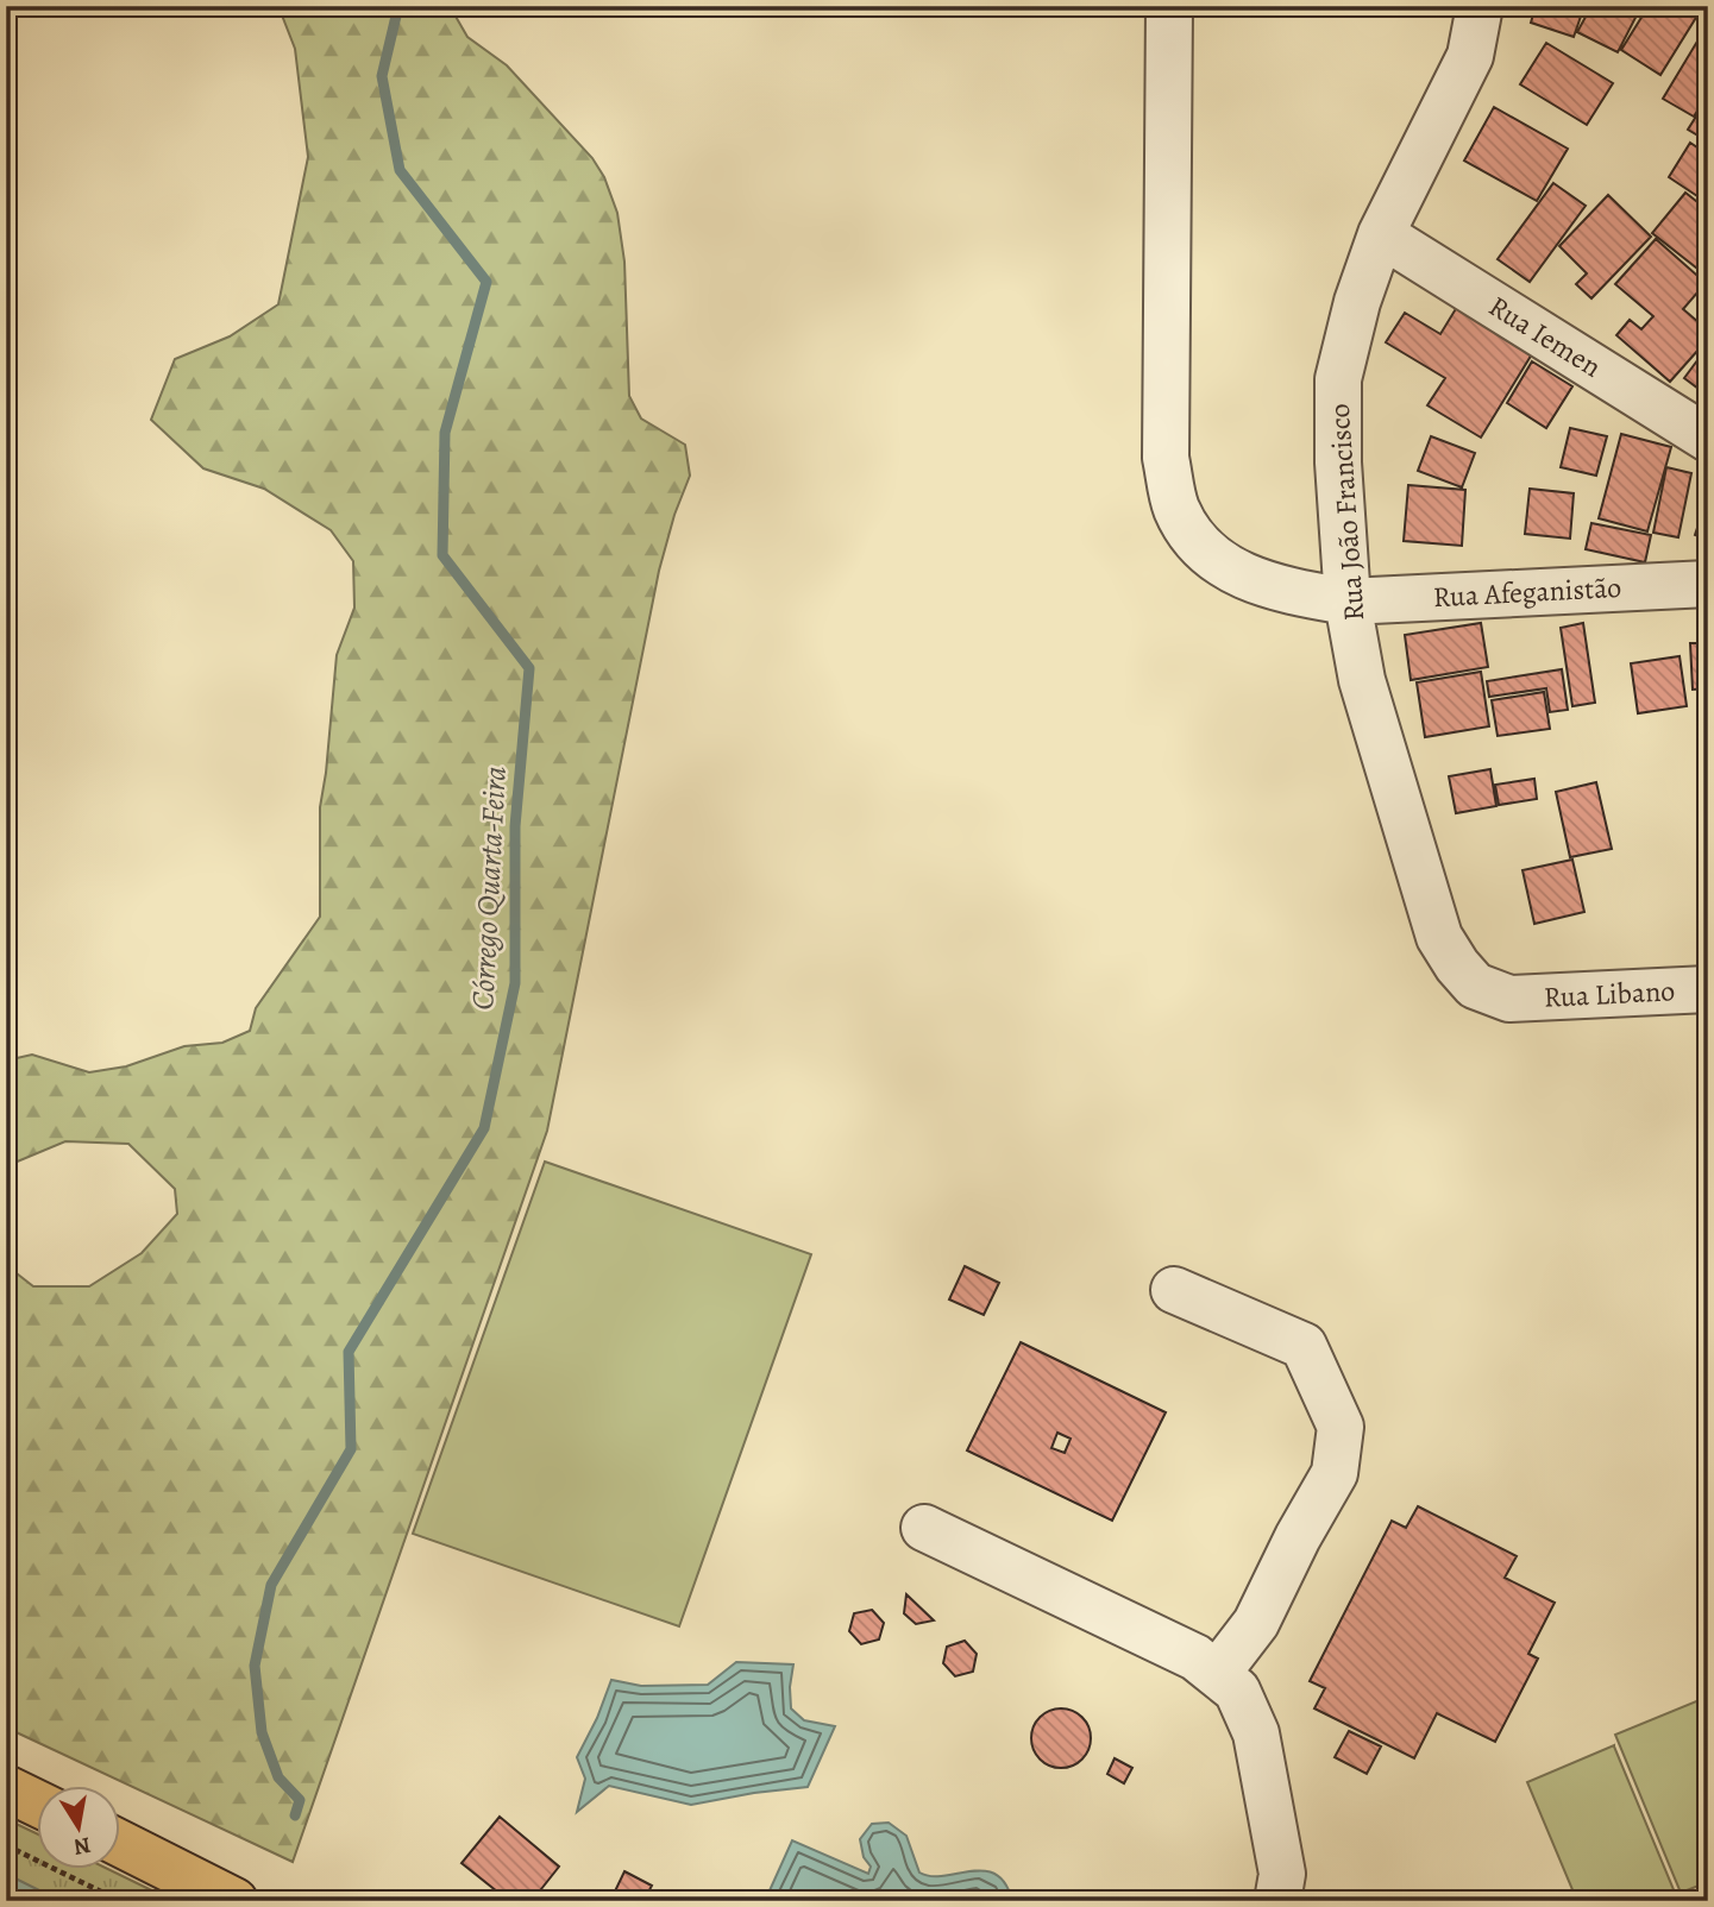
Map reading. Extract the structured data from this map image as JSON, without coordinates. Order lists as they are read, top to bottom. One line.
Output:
{"streets":{"street":["Rua Iemen","Rua João Francisco","Rua Afeganistão","Rua Libano"]},"crossings":[["Rua Iemen","Rua João Francisco"],["Rua João Francisco","Rua Afeganistão"],["Rua João Francisco","Rua Libano"]],"water":["Córrego Quarta-Feira"],"north":"bottom"}
